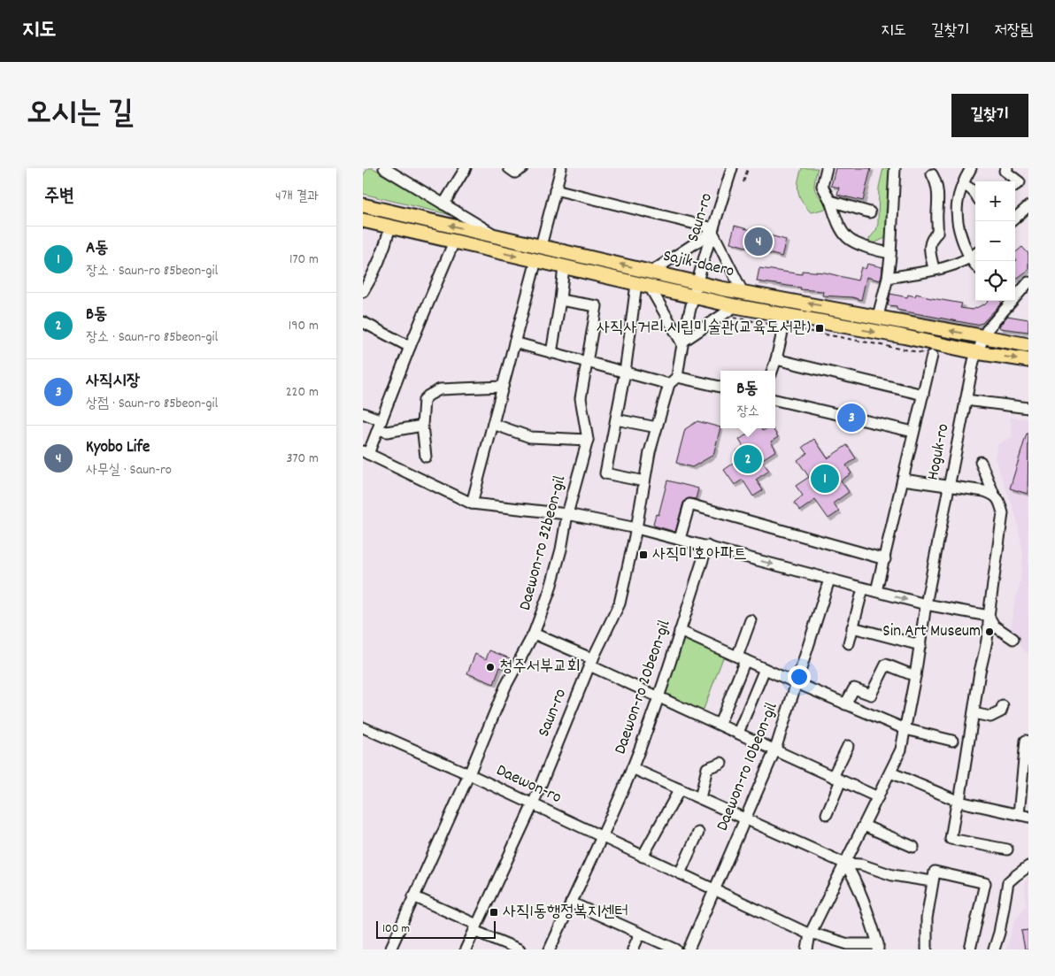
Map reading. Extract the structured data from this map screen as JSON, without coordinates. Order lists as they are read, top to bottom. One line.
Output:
{"streets":{"main road":["Sajik-daero"],"street":["Saun-ro","Hoguk-ro","Daewon-ro 32beon-gil","Daewon-ro 20beon-gil","Daewon-ro 10beon-gil","Daewon-ro"]},"crossings":[["Saun-ro","Sajik-daero"],["Saun-ro","Daewon-ro"],["Sajik-daero","Hoguk-ro"],["Hoguk-ro","Daewon-ro"],["Daewon-ro 32beon-gil","Daewon-ro"],["Daewon-ro 20beon-gil","Daewon-ro"],["Daewon-ro 10beon-gil","Daewon-ro"]],"places":{"transit":["사직사거리.시립미술관(교육도서관)","사직미호아파트","사직1동행정복지센터"],"other":["Sin Art Museum","청주서부교회"]},"scale_bar":"100 m","page":{"header":"지도","nav":["지도","길찾기","저장됨"],"title":"오시는 길","buttons":"길찾기","heading":["주변","4개 결과"],"map_buttons":["+","−"],"list":[{"mark":"1","name":"A동","note":"장소 · Saun-ro 85beon-gil","value":"170 m"},{"mark":"2","name":"B동","note":"장소 · Saun-ro 85beon-gil","value":"190 m"},{"mark":"3","name":"사직시장","note":"상점 · Saun-ro 85beon-gil","value":"220 m"},{"mark":"4","name":"Kyobo Life","note":"사무실 · Saun-ro","value":"370 m"}],"pins":["4","3","2","1"],"popup":["B동","장소"],"scale":"100 m"}}
